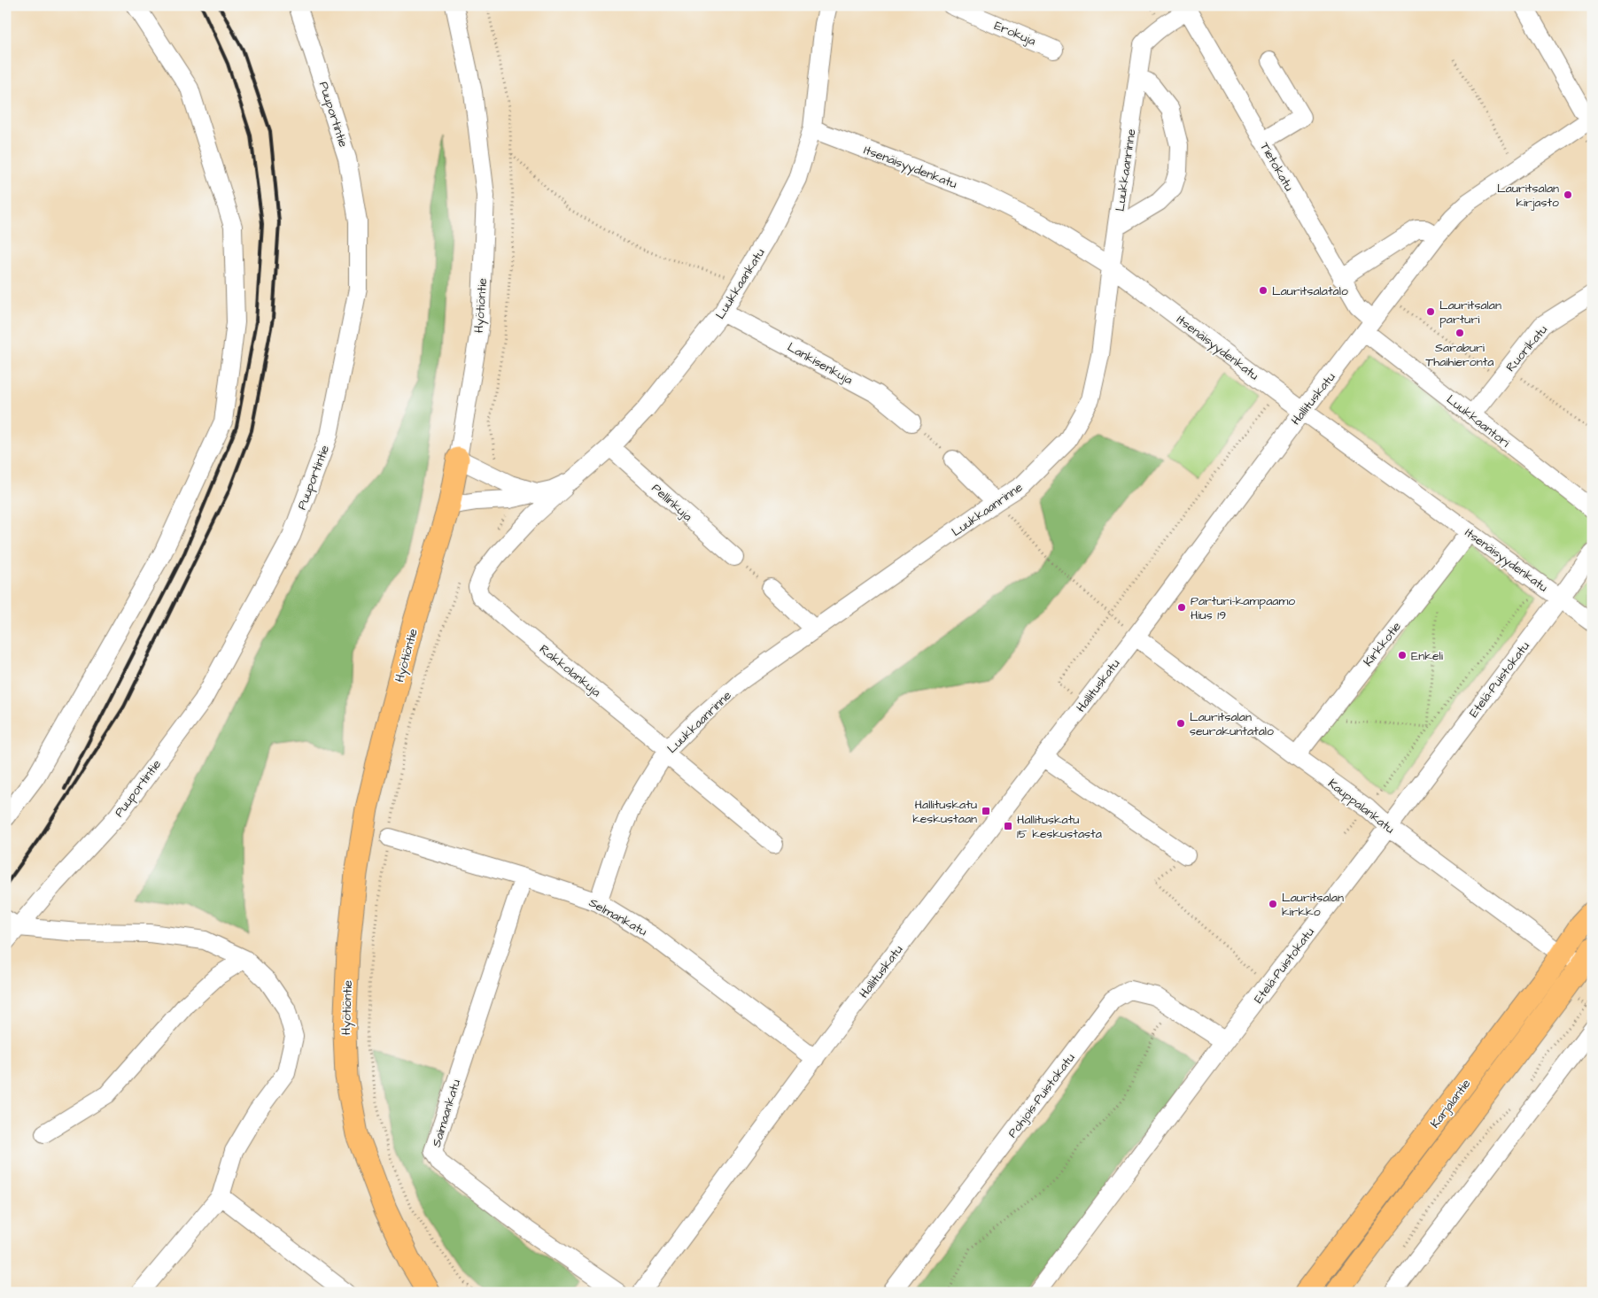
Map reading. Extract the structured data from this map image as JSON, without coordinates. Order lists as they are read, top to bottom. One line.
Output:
{"streets":{"main road":["Hyötiöntie","Karjalantie"],"street":["Erokuja","Puuportintie","Itsenäisyydenkatu","Tietokatu","Luukkaanrinne","Luukkaankatu","Ruorikatu","Lankisenkuja","Hallituskatu","Luukkaantori","Pellinkuja","Kirkkotie","Rakkolankuja","Etelä-Puistokatu","Kauppalankatu","Selmankatu","Pohjois-Puistokatu","Saimaankatu"]},"crossings":[["Itsenäisyydenkatu","Luukkaanrinne"],["Itsenäisyydenkatu","Luukkaankatu"],["Itsenäisyydenkatu","Hallituskatu"],["Itsenäisyydenkatu","Kirkkotie"],["Itsenäisyydenkatu","Etelä-Puistokatu"],["Tietokatu","Luukkaanrinne"],["Tietokatu","Hallituskatu"],["Tietokatu","Luukkaantori"],["Luukkaanrinne","Rakkolankuja"],["Luukkaanrinne","Selmankatu"],["Luukkaankatu","Hyötiöntie"],["Luukkaankatu","Lankisenkuja"],["Luukkaankatu","Pellinkuja"],["Ruorikatu","Luukkaantori"],["Hallituskatu","Luukkaantori"],["Hallituskatu","Kauppalankatu"],["Hallituskatu","Selmankatu"],["Kirkkotie","Kauppalankatu"],["Etelä-Puistokatu","Kauppalankatu"],["Etelä-Puistokatu","Pohjois-Puistokatu"],["Kauppalankatu","Karjalantie"],["Selmankatu","Saimaankatu"]],"places":{"other":["Lauritsalan kirjasto","Lauritsalatalo","Lauritsalan parturi","Saraburi Thaihieronta","Parturi-kampaamo Hius 19","Enkeli","Lauritsalan seurakuntatalo","Lauritsalan kirkko"],"transit":["Hallituskatu keskustaan","Hallituskatu 15 keskustasta"]}}
